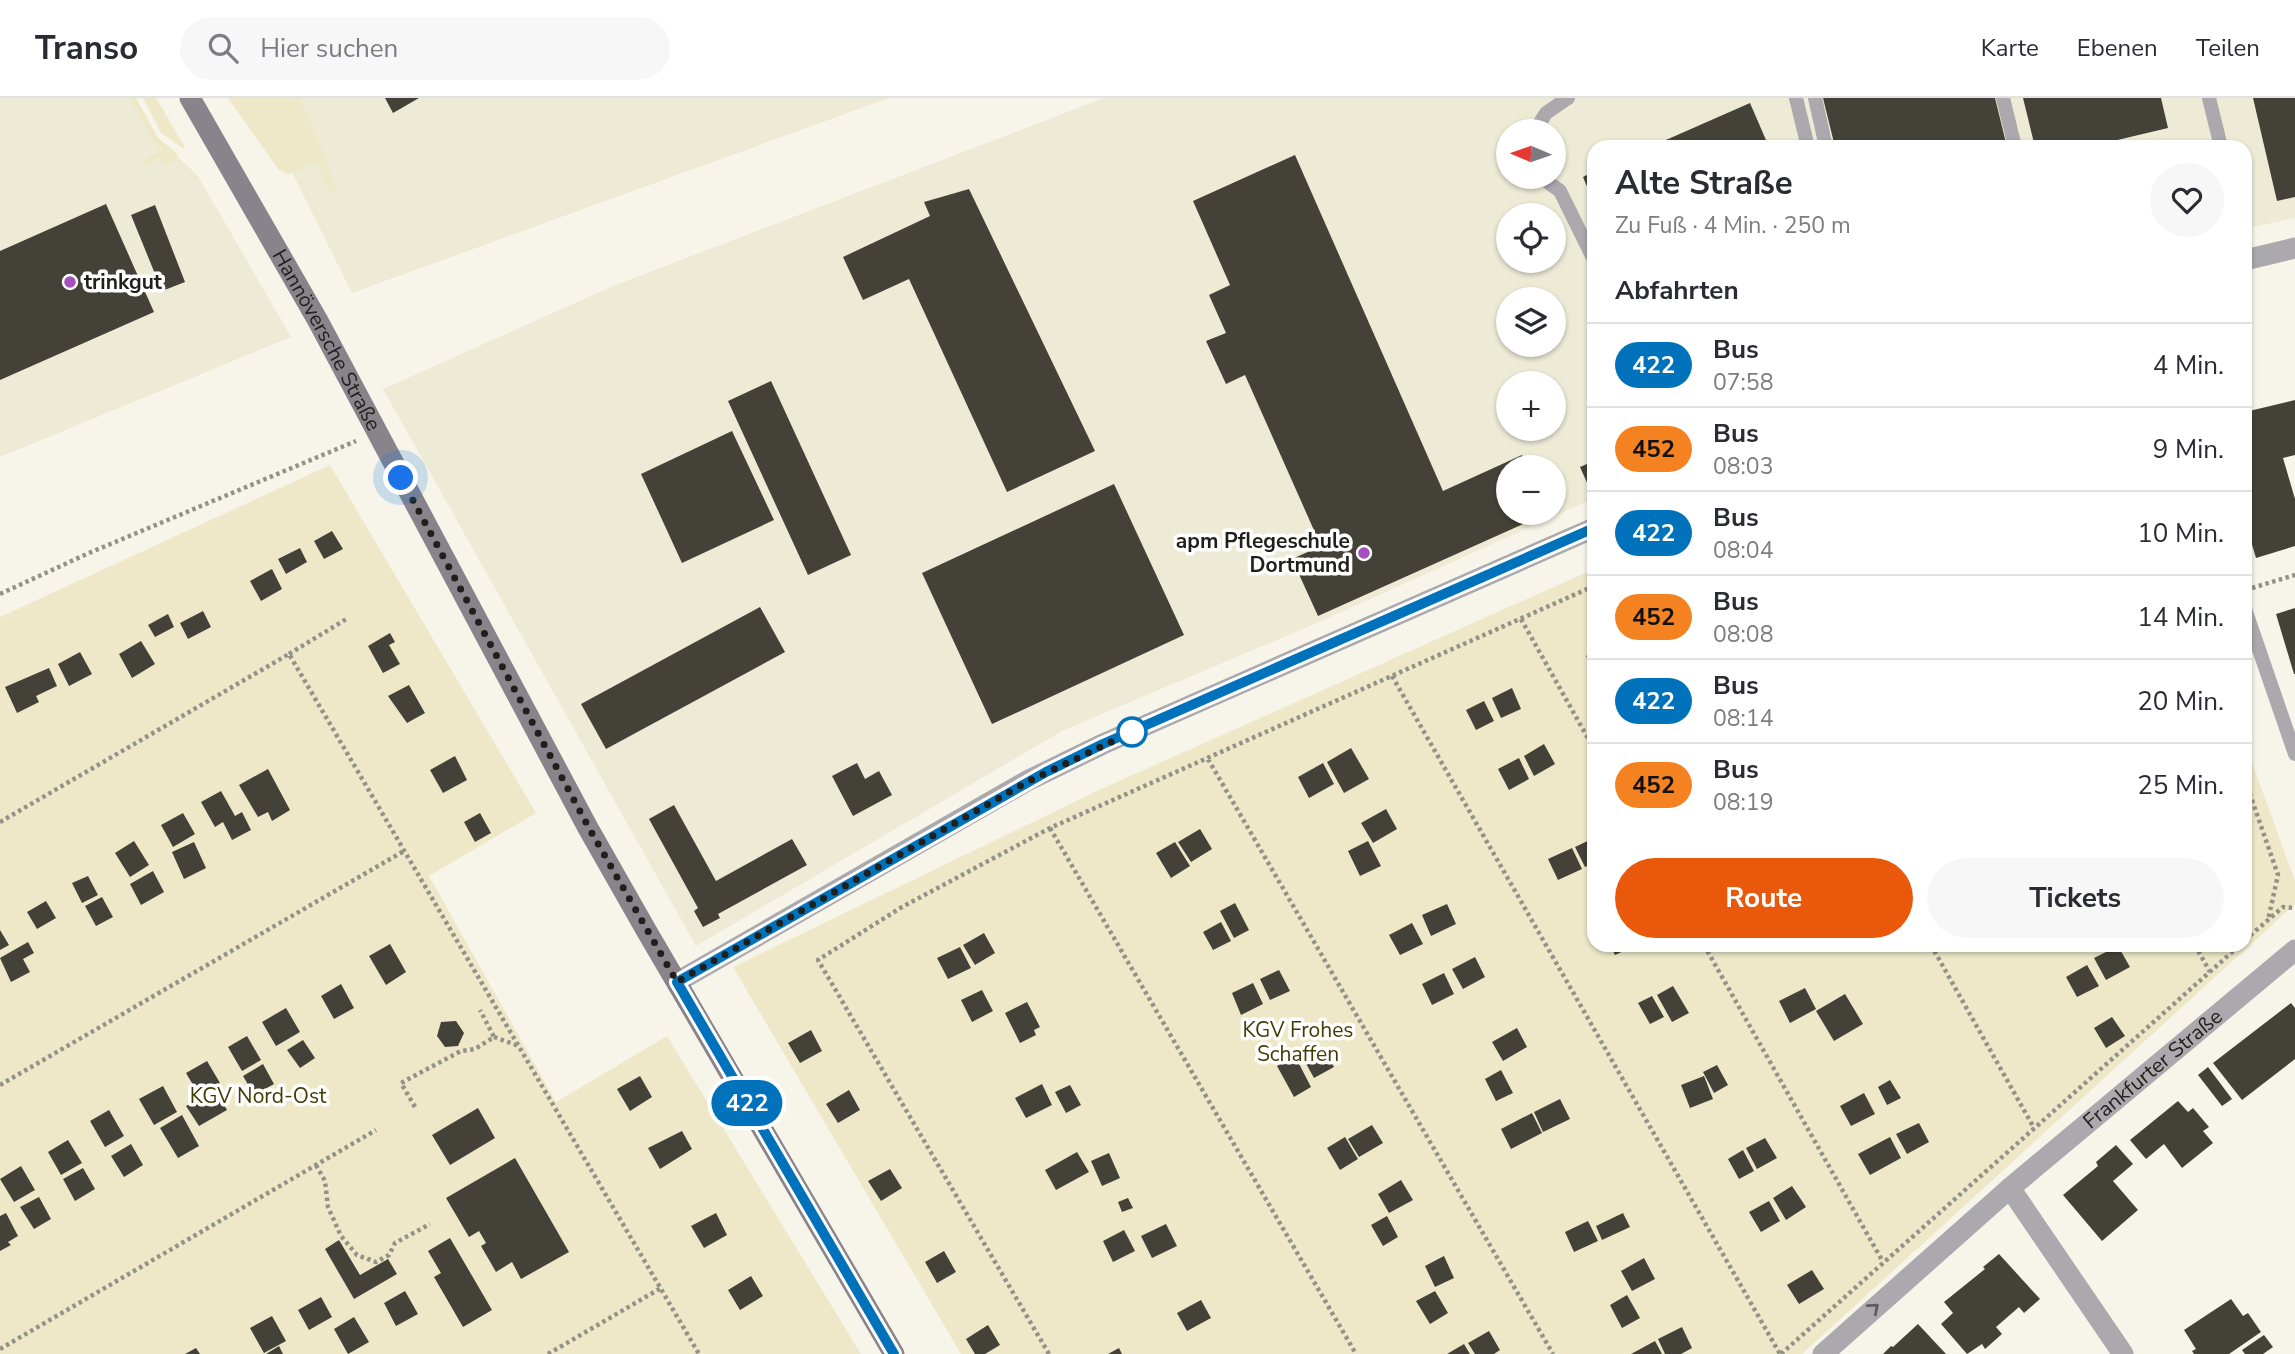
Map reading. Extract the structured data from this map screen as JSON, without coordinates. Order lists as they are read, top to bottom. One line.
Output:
{"streets":{"main road":["Hannöversche Straße"],"street":["Frankfurter Straße"]},"one_way":["Frankfurter Straße"],"parks":["KGV Frohes Schaffen","KGV Nord-Ost"],"places":["trinkgut","apm Pflegeschule Dortmund"],"lines":["bus line 422"],"north":"left","page":{"header":"Transo","search":"Hier suchen","nav":["Karte","Ebenen","Teilen"],"on_map":"422","map_buttons":["+","−"],"heading":[["Alte Straße","Zu Fuß · 4 Min. · 250 m"],"Abfahrten"],"list":[{"mark":"422","name":"Bus","note":"07:58","value":"4 Min."},{"mark":"452","name":"Bus","note":"08:03","value":"9 Min."},{"mark":"422","name":"Bus","note":"08:04","value":"10 Min."},{"mark":"452","name":"Bus","note":"08:08","value":"14 Min."},{"mark":"422","name":"Bus","note":"08:14","value":"20 Min."},{"mark":"452","name":"Bus","note":"08:19","value":"25 Min."}],"buttons":["Route","Tickets"]}}
